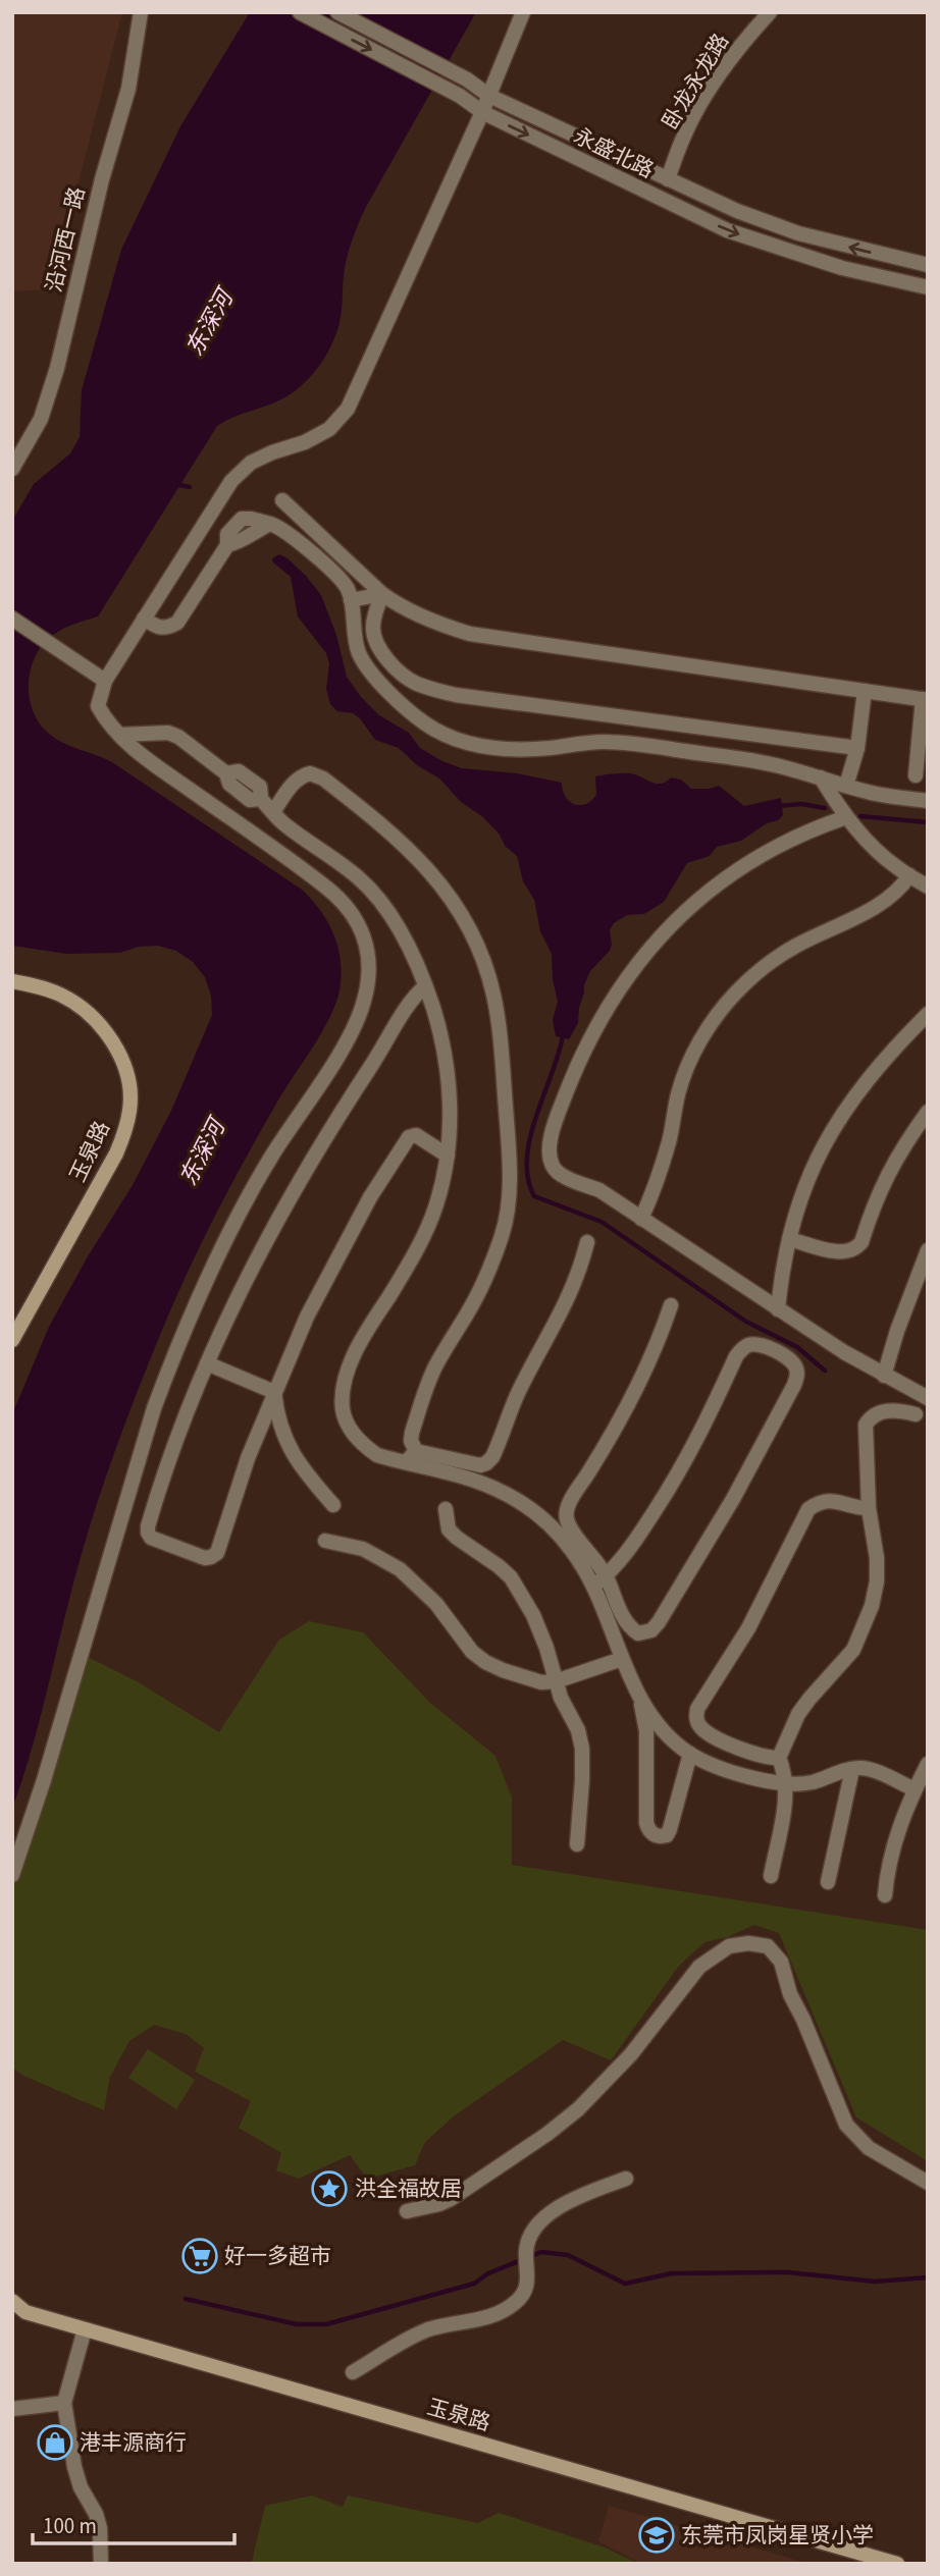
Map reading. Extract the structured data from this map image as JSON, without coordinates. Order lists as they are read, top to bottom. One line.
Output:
{"streets":{"street":["卧龙永龙路","永盛北路","沿河西一路","玉泉路"]},"crossings":[["卧龙永龙路","永盛北路"]],"water":["东深河"],"places":{"place":["洪全福故居"],"supermarket":["好一多超市"],"shop":["港丰源商行"],"school or university":["东莞市凤岗星贤小学"]},"scale_bar":"100 m"}
